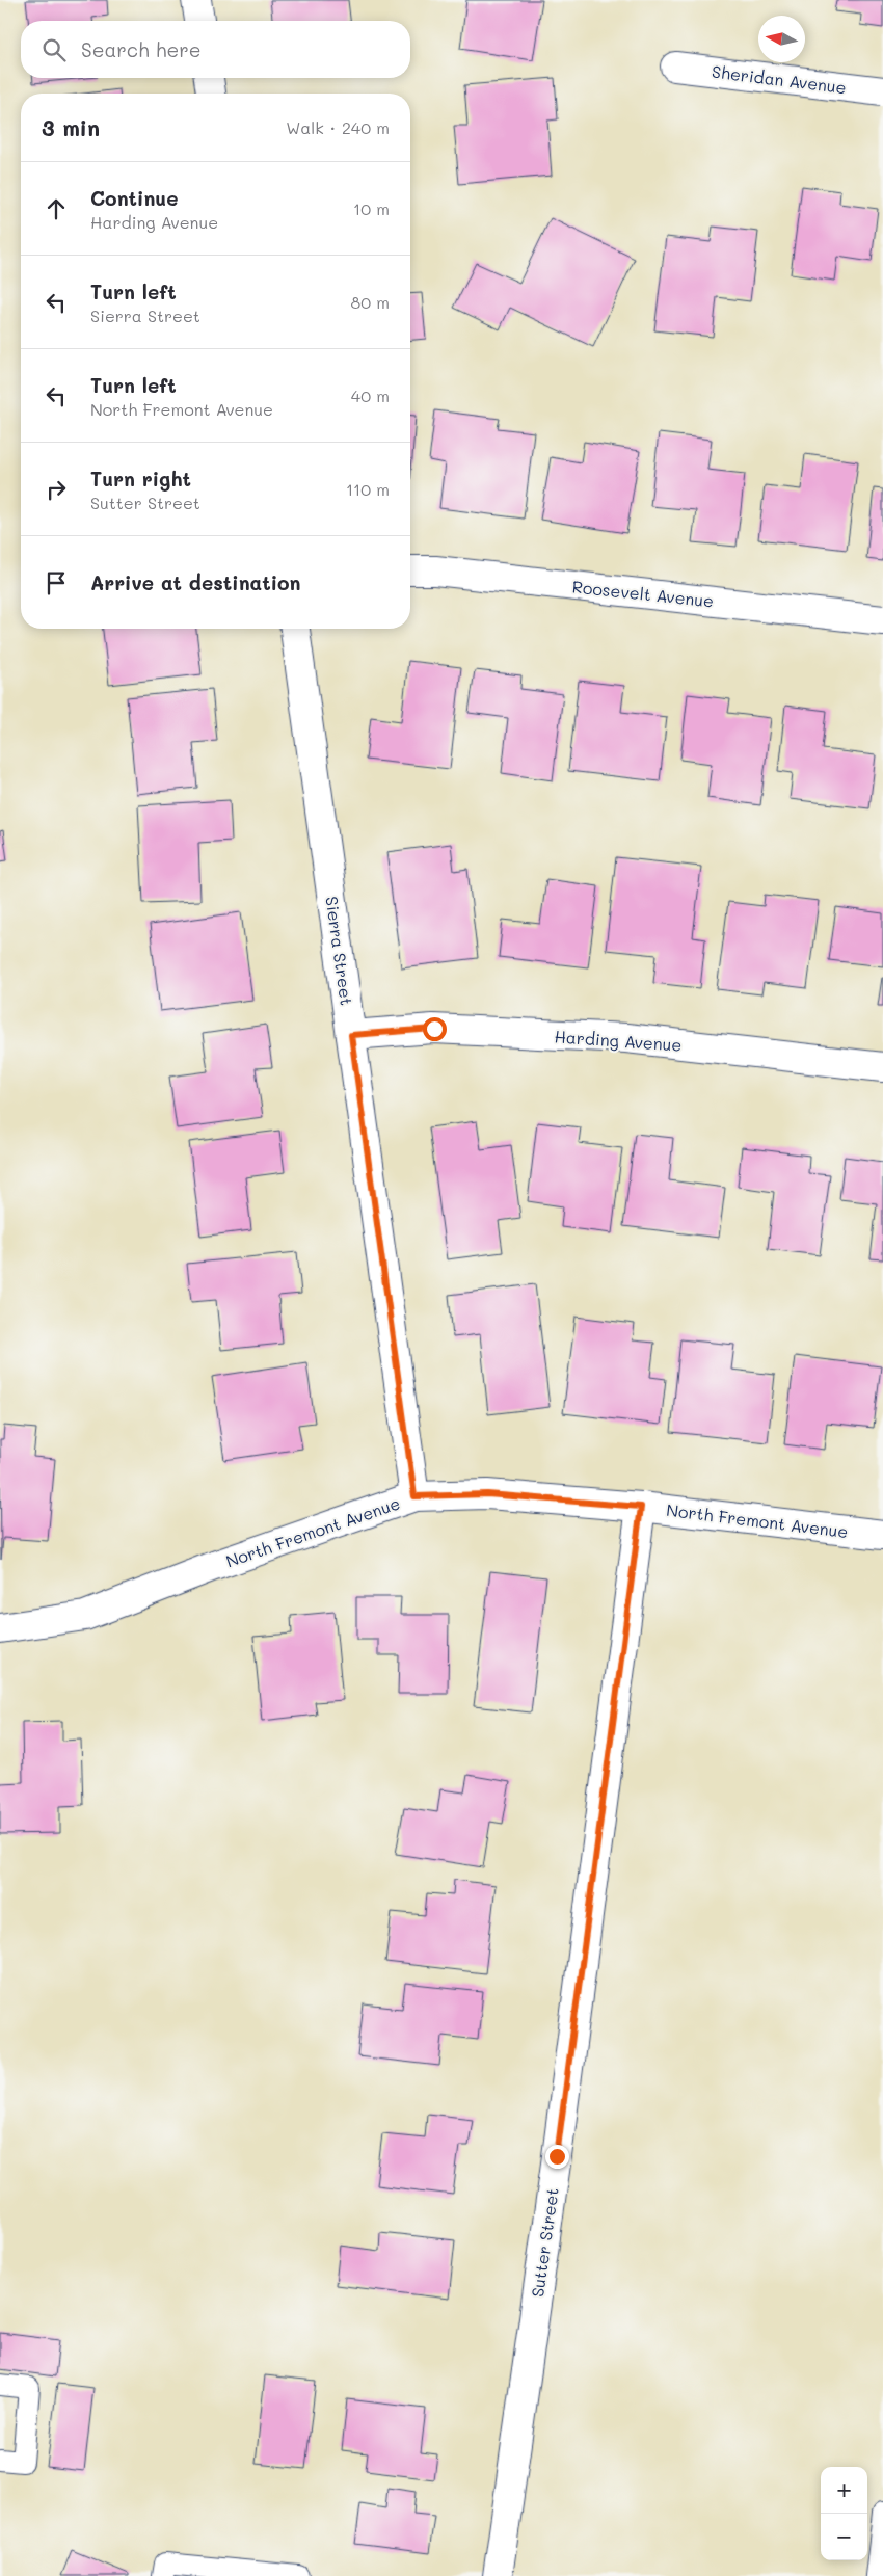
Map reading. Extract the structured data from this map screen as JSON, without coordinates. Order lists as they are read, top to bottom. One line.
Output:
{"streets":{"street":["Sheridan Avenue","Roosevelt Avenue","Sierra Street","Harding Avenue","North Fremont Avenue","Sutter Street"]},"crossings":[["Sierra Street","Harding Avenue"],["Sierra Street","North Fremont Avenue"],["North Fremont Avenue","Sutter Street"]],"north":"left","page":{"search":"Search here","heading":["3 min","Walk · 240 m"],"list":[["Continue","Harding Avenue","10 m"],["Turn left","Sierra Street","80 m"],["Turn left","North Fremont Avenue","40 m"],["Turn right","Sutter Street","110 m"],"Arrive at destination"],"map_buttons":["+","−"]}}
